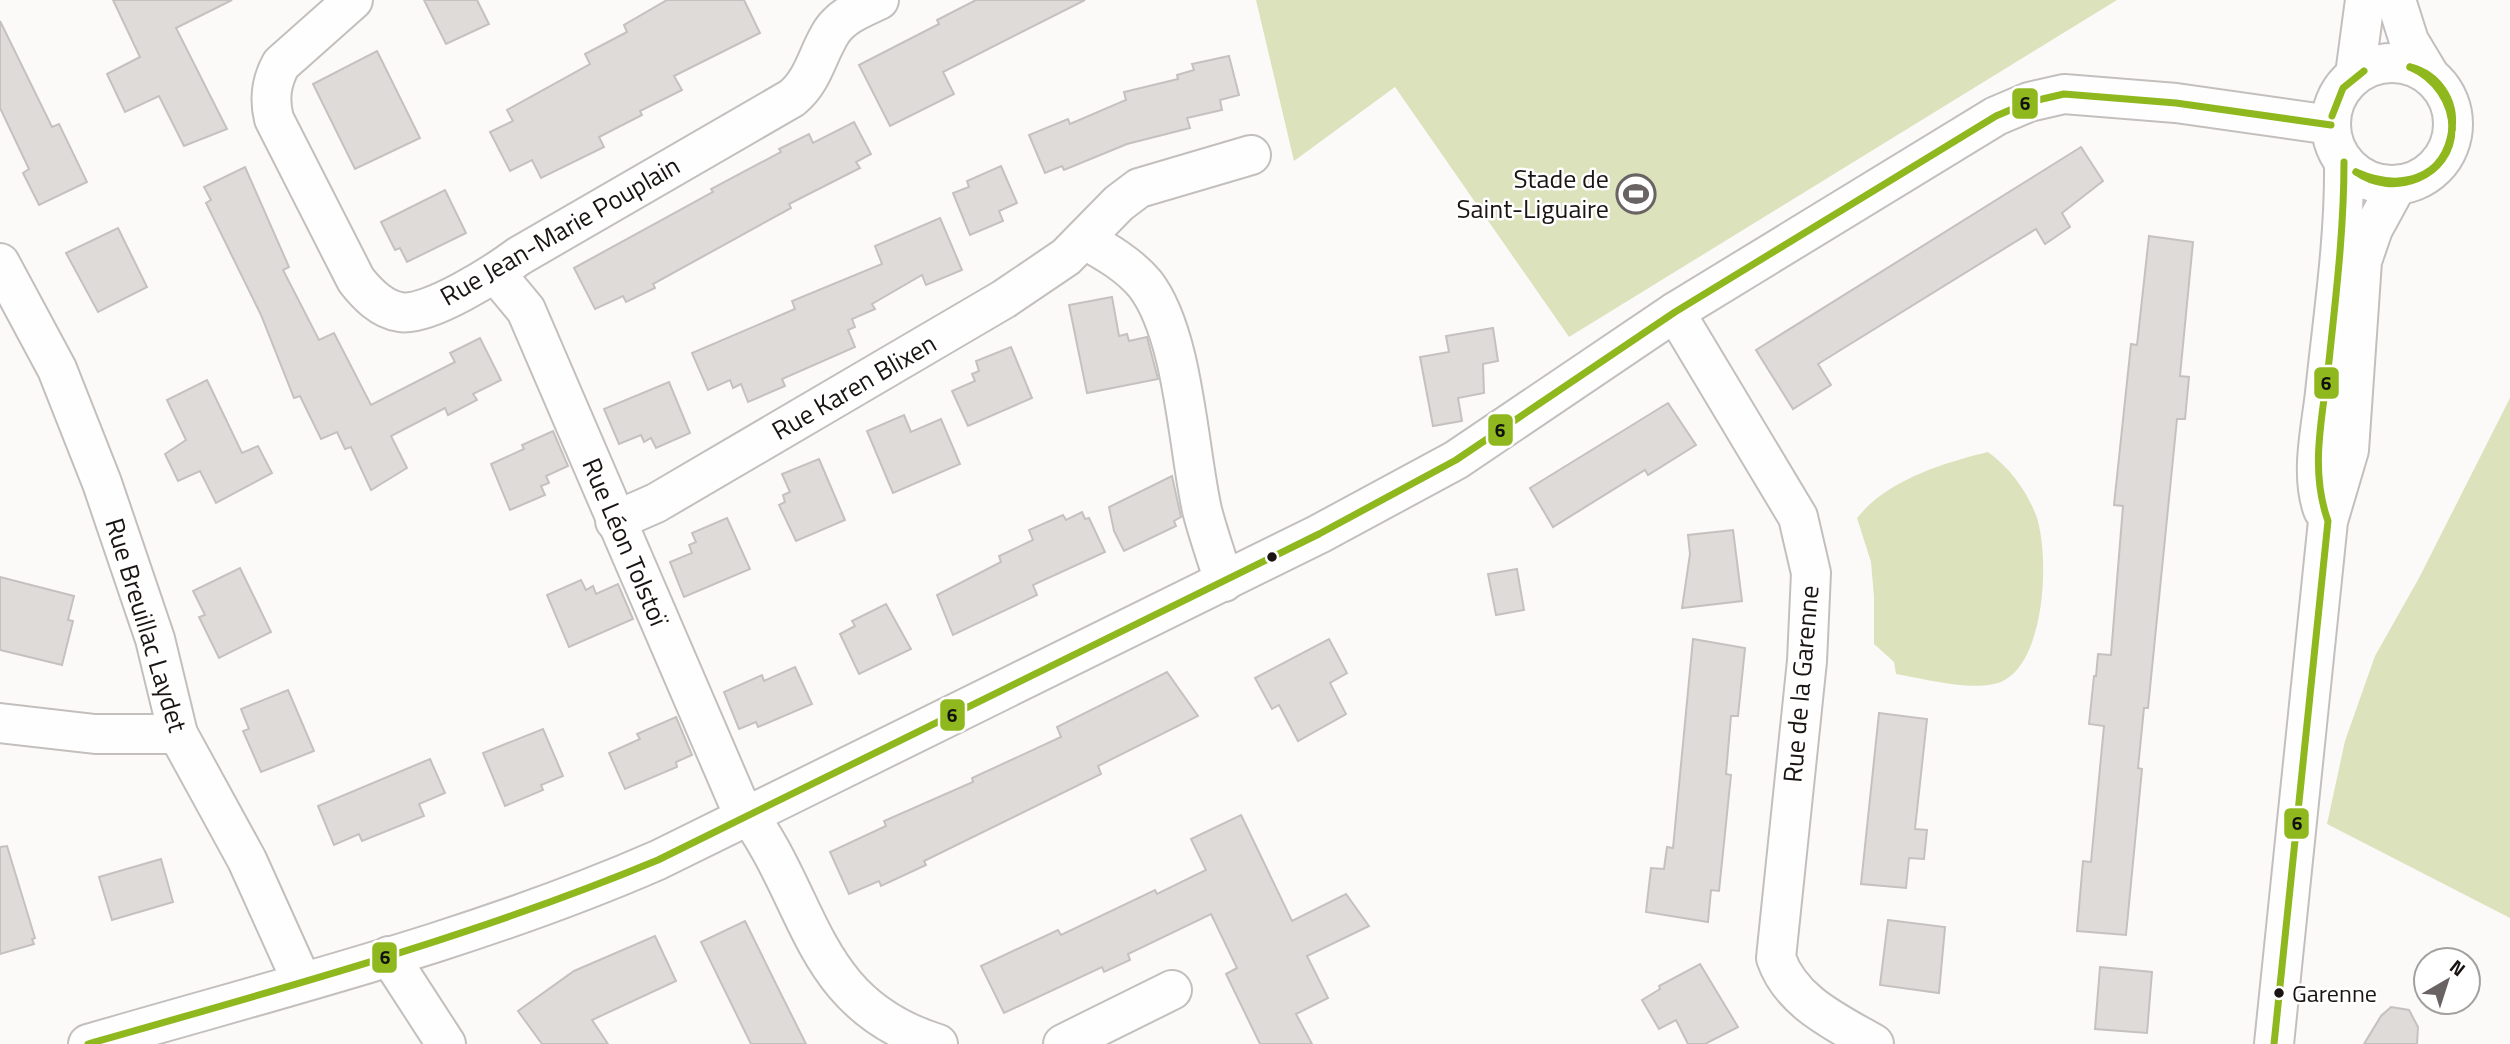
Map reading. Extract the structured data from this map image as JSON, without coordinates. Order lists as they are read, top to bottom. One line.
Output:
{"streets":{"street":["Rue Jean-Marie Pouplain","Rue Karen Blixen","Rue Léon Tolstoï","Rue Breuillac Laydet","Rue de la Garenne"]},"crossings":[["Rue Jean-Marie Pouplain","Rue Léon Tolstoï"],["Rue Karen Blixen","Rue Léon Tolstoï"]],"places":{"sports":["Stade de Saint-Liguaire"],"other":["Garenne"]},"lines":["transit line 6"],"north":"top right"}
